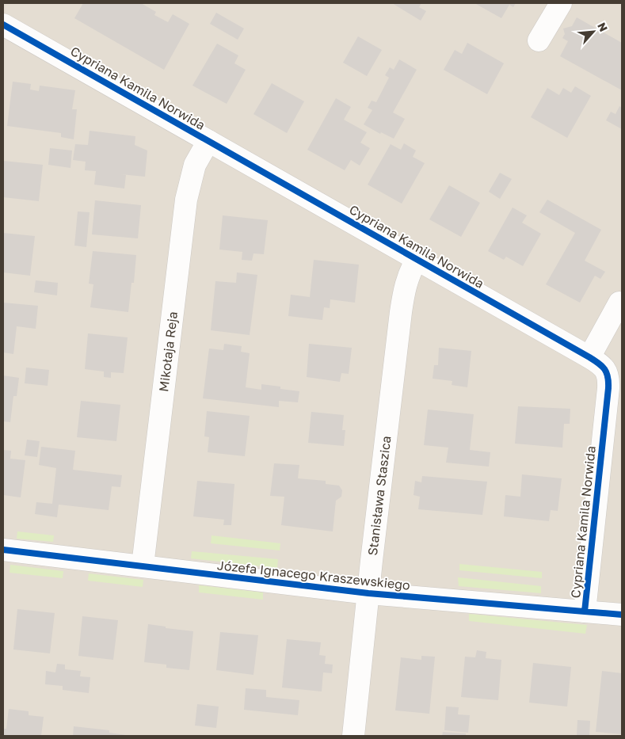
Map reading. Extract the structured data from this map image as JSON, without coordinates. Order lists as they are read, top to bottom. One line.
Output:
{"streets":{"street":["Cypriana Kamila Norwida","Mikołaja Reja","Stanisława Staszica","Józefa Ignacego Kraszewskiego"]},"crossings":[["Cypriana Kamila Norwida","Mikołaja Reja"],["Cypriana Kamila Norwida","Stanisława Staszica"],["Cypriana Kamila Norwida","Józefa Ignacego Kraszewskiego"],["Mikołaja Reja","Józefa Ignacego Kraszewskiego"],["Stanisława Staszica","Józefa Ignacego Kraszewskiego"]],"north":"top right"}
